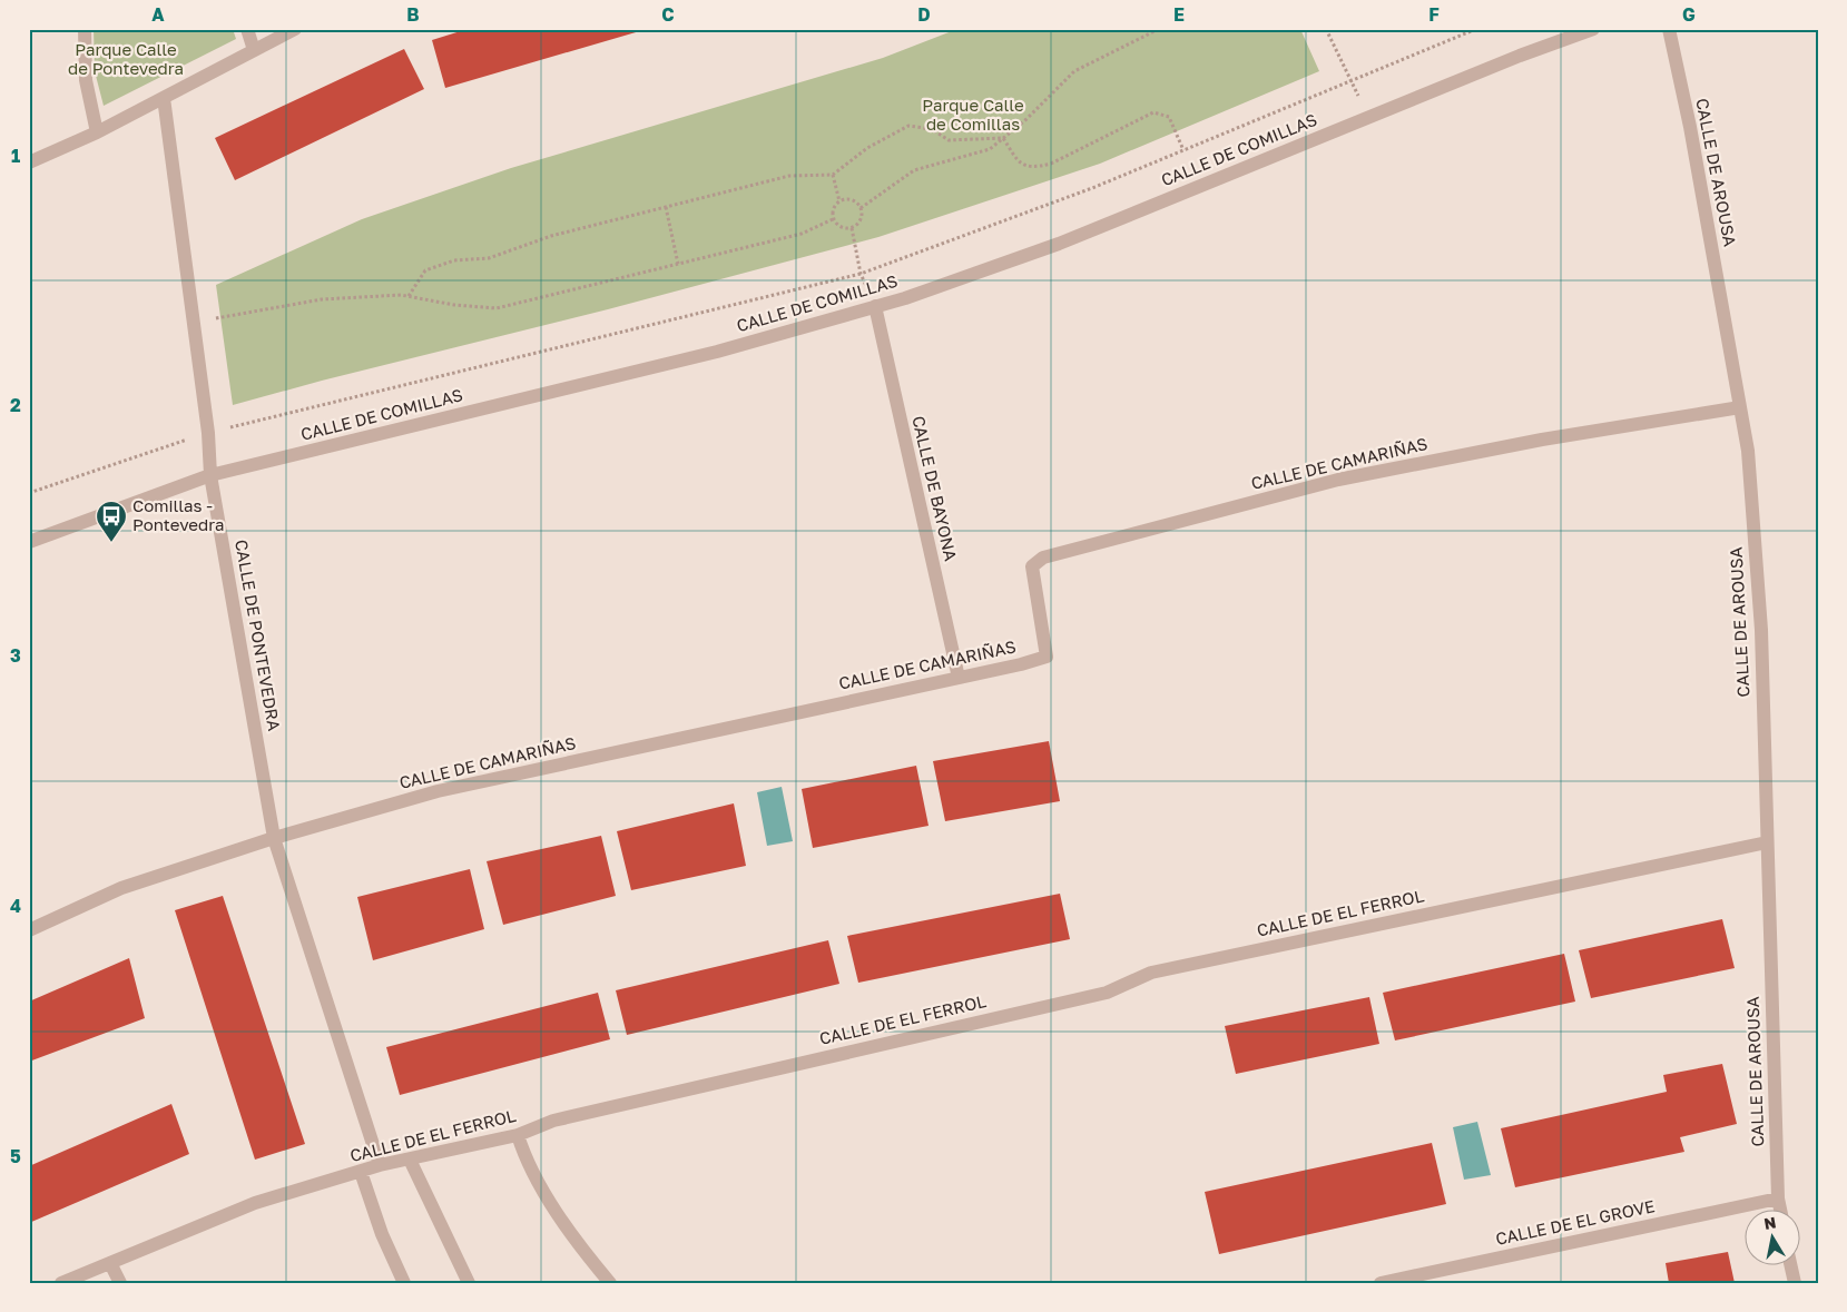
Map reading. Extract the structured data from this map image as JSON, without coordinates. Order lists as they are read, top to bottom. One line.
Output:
{"streets":{"street":["CALLE DE COMILLAS","CALLE DE AROUSA","CALLE DE CAMARIÑAS","CALLE DE BAYONA","CALLE DE PONTEVEDRA","CALLE DE EL FERROL","CALLE DE EL GROVE"]},"crossings":[["CALLE DE COMILLAS","CALLE DE BAYONA"],["CALLE DE COMILLAS","CALLE DE PONTEVEDRA"],["CALLE DE AROUSA","CALLE DE CAMARIÑAS"],["CALLE DE AROUSA","CALLE DE EL FERROL"],["CALLE DE AROUSA","CALLE DE EL GROVE"],["CALLE DE CAMARIÑAS","CALLE DE BAYONA"],["CALLE DE CAMARIÑAS","CALLE DE PONTEVEDRA"],["CALLE DE PONTEVEDRA","CALLE DE EL FERROL"]],"parks":["Parque Calle de Pontevedra","Parque Calle de Comillas"],"places":{"bus stop":["Comillas - Pontevedra"]},"north":"top","grid":{"columns":["A","B","C","D","E","F","G"],"rows":["1","2","3","4","5"]}}
